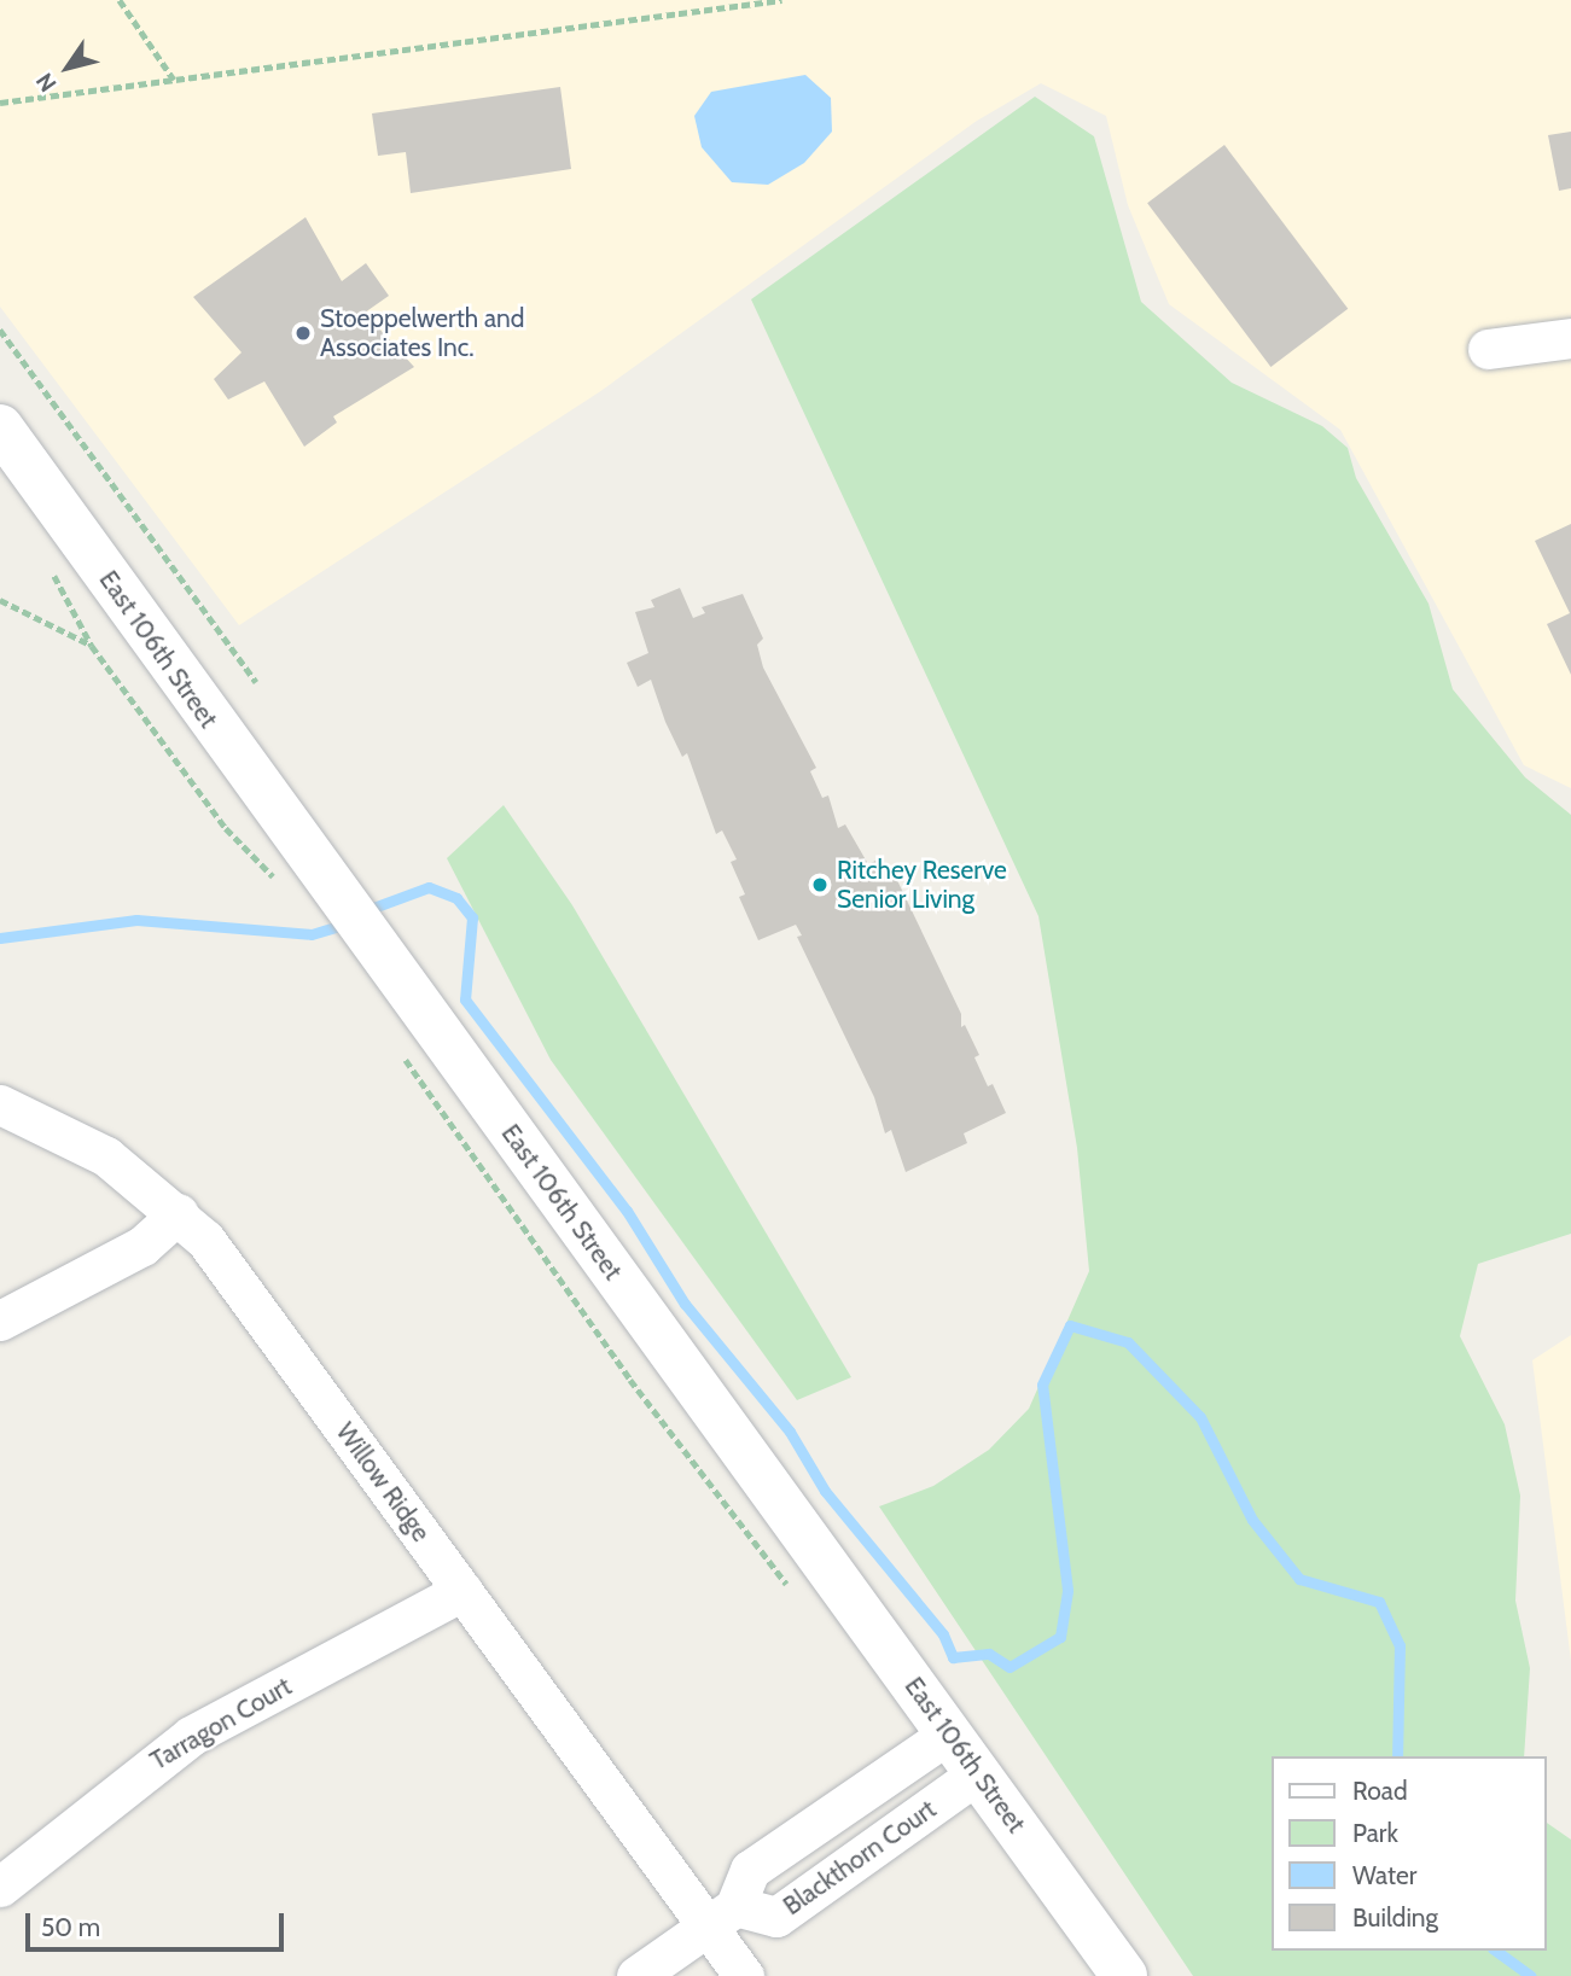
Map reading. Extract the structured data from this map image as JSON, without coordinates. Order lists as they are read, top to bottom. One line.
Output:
{"streets":{"main road":["East 106th Street"],"street":["Willow Ridge","Tarragon Court","Blackthorn Court"]},"crossings":[["East 106th Street","Blackthorn Court"],["Willow Ridge","Tarragon Court"],["Willow Ridge","Blackthorn Court"]],"places":["Stoeppelwerth and Associates Inc.","Ritchey Reserve Senior Living"],"legend":["Road","Park","Water","Building"],"scale_bar":"50 m","north":"bottom left"}
